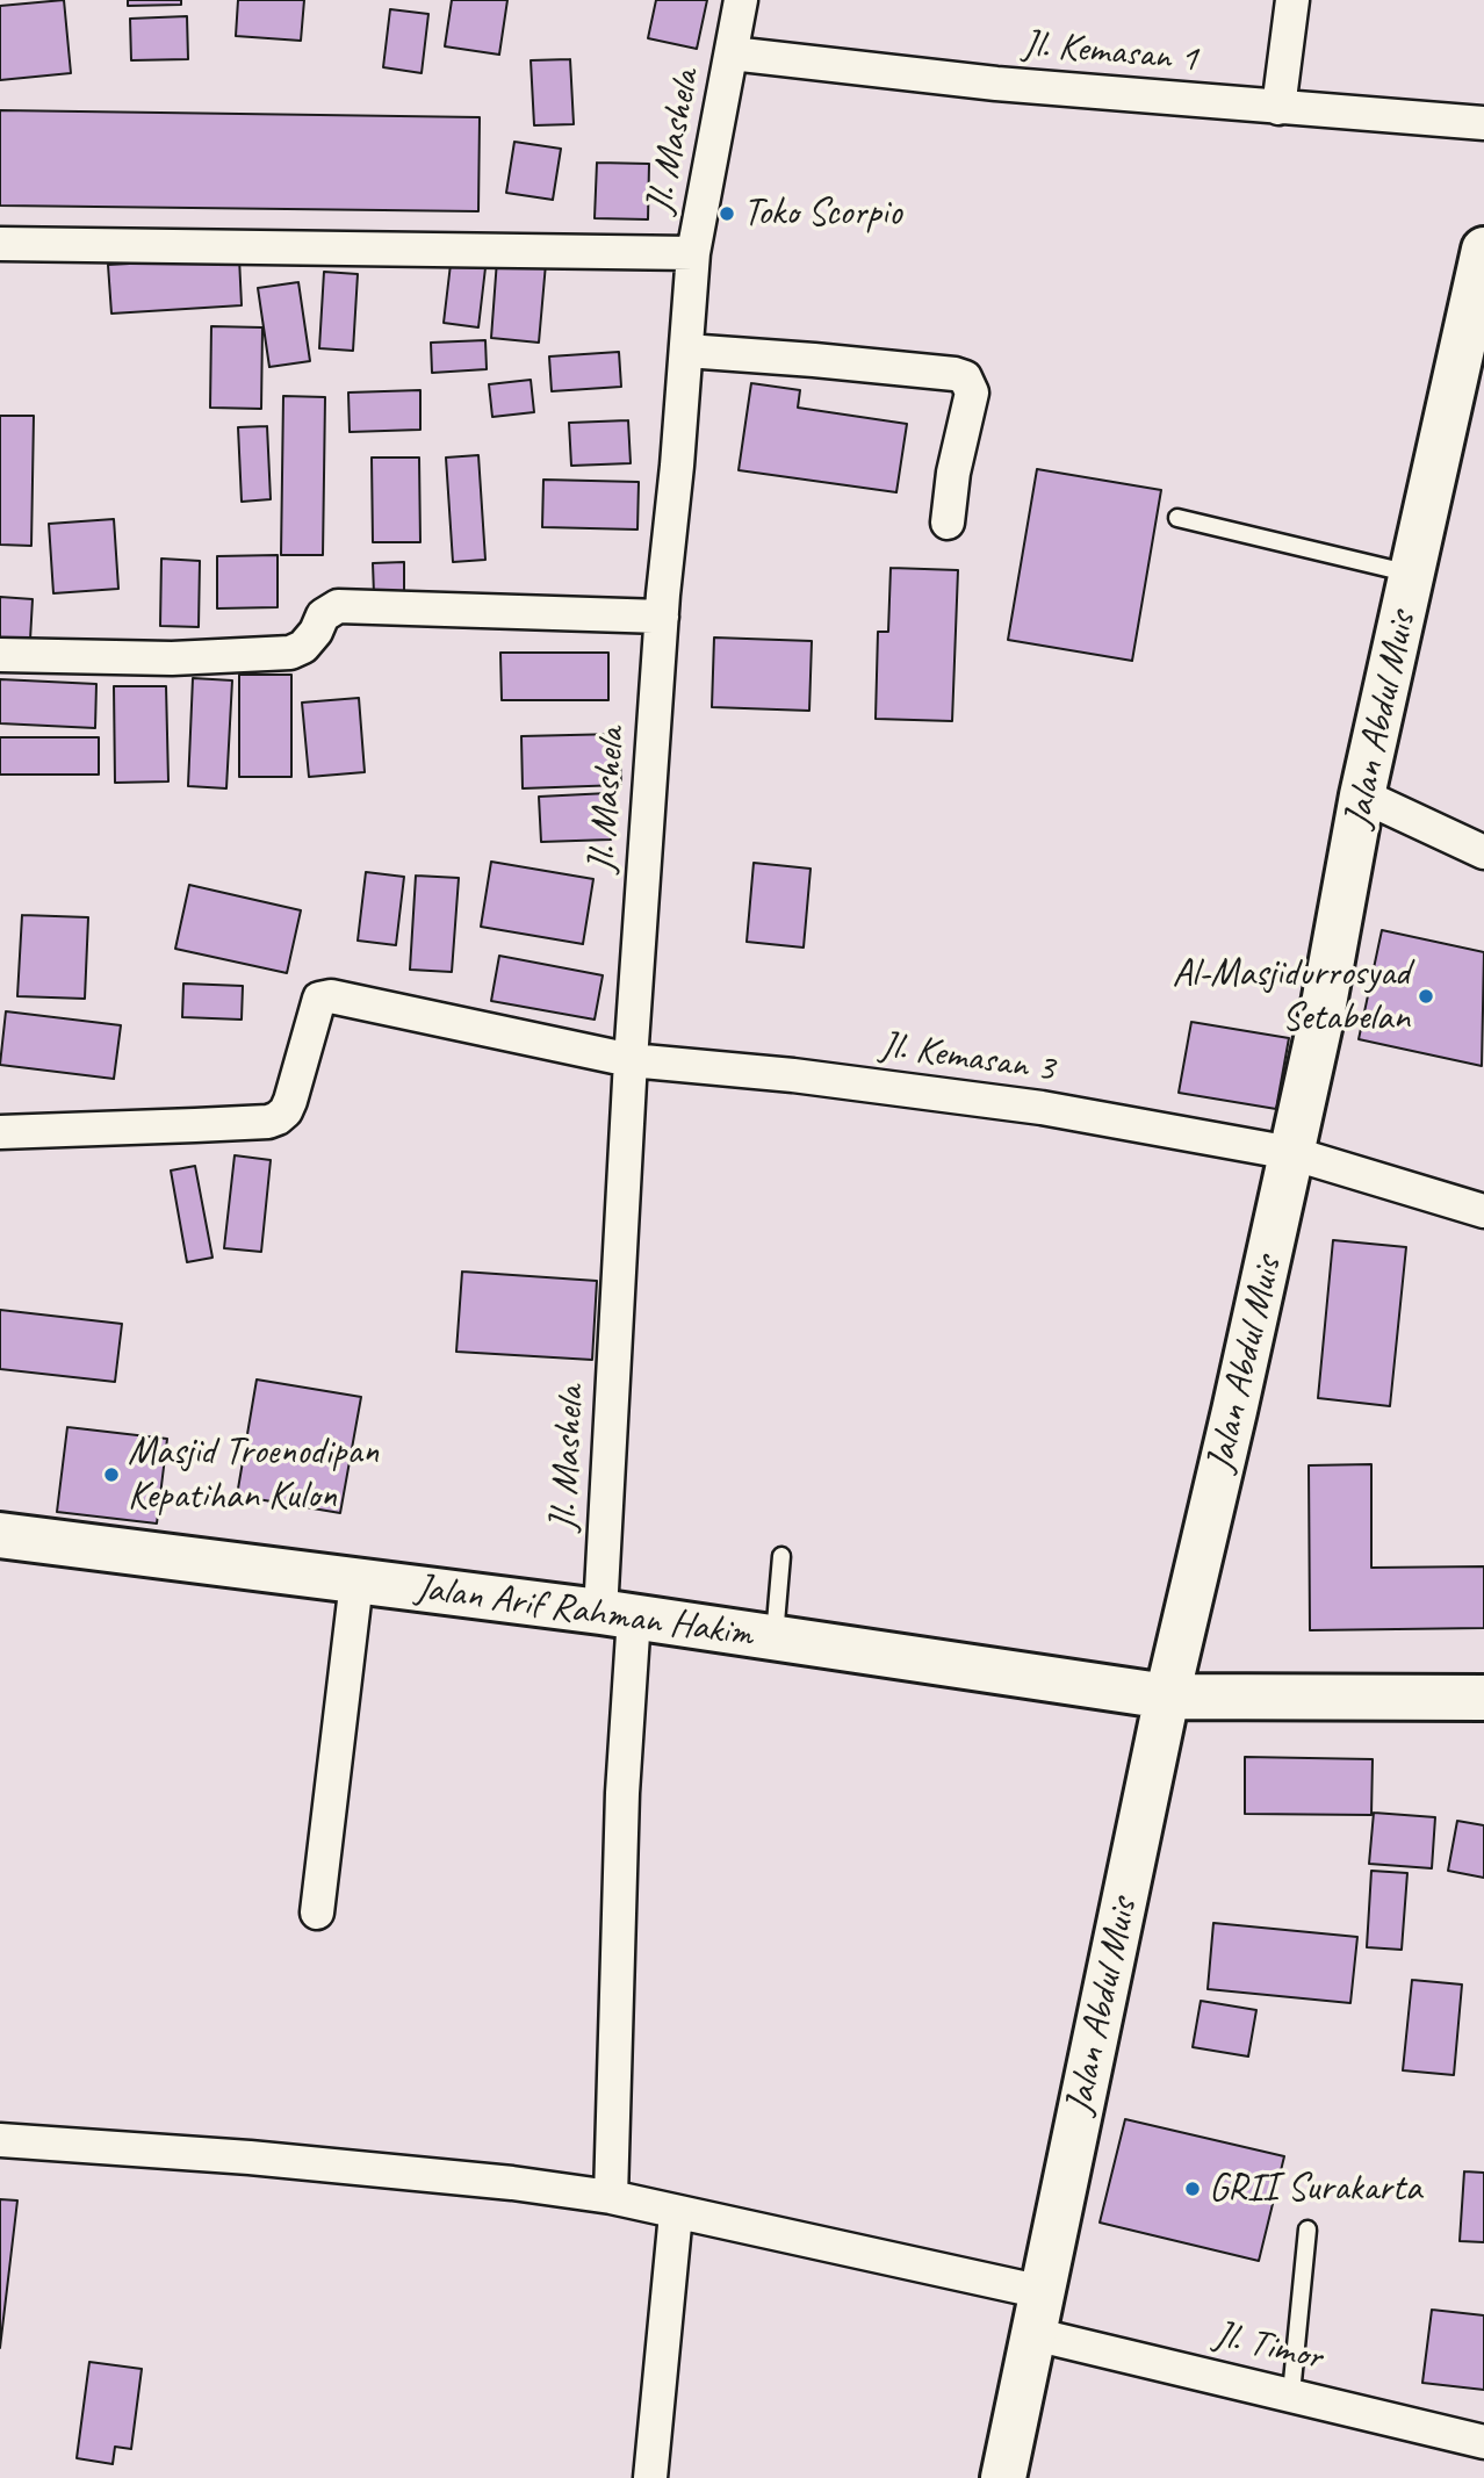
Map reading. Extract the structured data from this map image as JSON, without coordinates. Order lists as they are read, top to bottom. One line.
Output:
{"streets":{"street":["Jl. Kemasan 1","Jl. Mashela","Jalan Abdul Muis","Jl. Kemasan 3","Jalan Arif Rahman Hakim","Jl. Timor"]},"crossings":[["Jl. Kemasan 1","Jl. Mashela"],["Jl. Mashela","Jl. Kemasan 3"],["Jl. Mashela","Jalan Arif Rahman Hakim"],["Jl. Mashela","Jl. Timor"],["Jalan Abdul Muis","Jl. Kemasan 3"],["Jalan Abdul Muis","Jalan Arif Rahman Hakim"],["Jalan Abdul Muis","Jl. Timor"]],"places":["Toko Scorpio","Al-Masjidurrosyad Setabelan","Masjid Troenodipan Kepatihan Kulon","GRII Surakarta"]}
